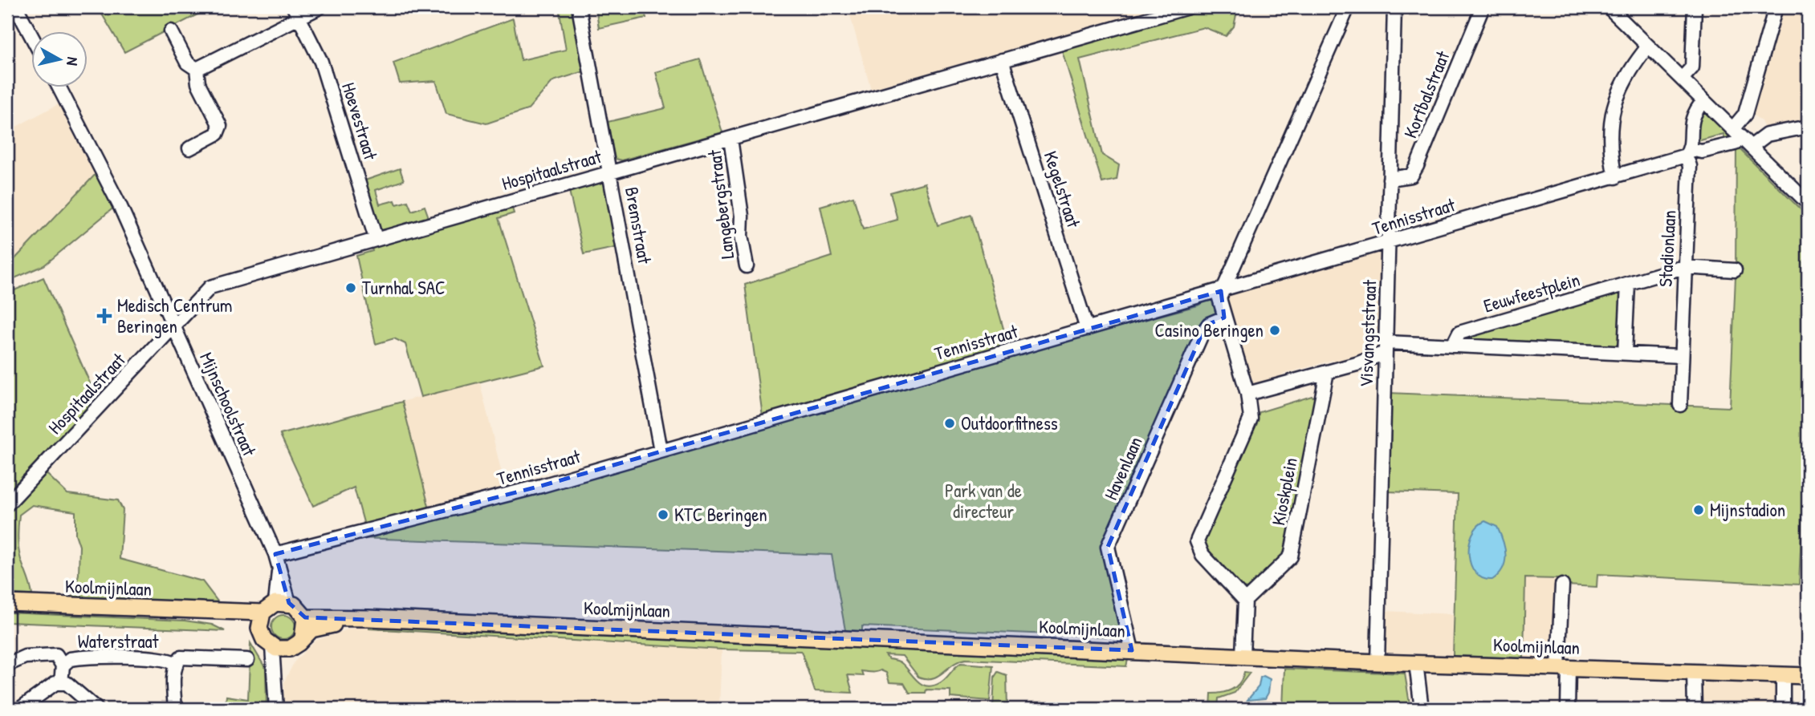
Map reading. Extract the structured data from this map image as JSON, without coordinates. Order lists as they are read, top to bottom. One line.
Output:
{"streets":{"main road":["Koolmijnlaan"],"street":["Korfbalstraat","Hoevestraat","Hospitaalstraat","Kegelstraat","Langebergstraat","Tennisstraat","Bremstraat","Stadionlaan","Eeuwfeestplein","Visvangststraat","Mijnschoolstraat","Havenlaan","Kioskplein","Waterstraat"]},"crossings":[["Korfbalstraat","Visvangststraat"],["Hoevestraat","Hospitaalstraat"],["Hospitaalstraat","Kegelstraat"],["Hospitaalstraat","Langebergstraat"],["Hospitaalstraat","Bremstraat"],["Hospitaalstraat","Mijnschoolstraat"],["Kegelstraat","Tennisstraat"],["Tennisstraat","Bremstraat"],["Tennisstraat","Stadionlaan"],["Tennisstraat","Visvangststraat"],["Tennisstraat","Mijnschoolstraat"],["Stadionlaan","Eeuwfeestplein"],["Visvangststraat","Koolmijnlaan"],["Mijnschoolstraat","Koolmijnlaan"],["Havenlaan","Koolmijnlaan"]],"parks":["Park van de directeur"],"places":{"other":["Turnhal SAC","Casino Beringen","Outdoorfitness","Mijnstadion","KTC Beringen"],"health":["Medisch Centrum Beringen"]},"north":"right"}
